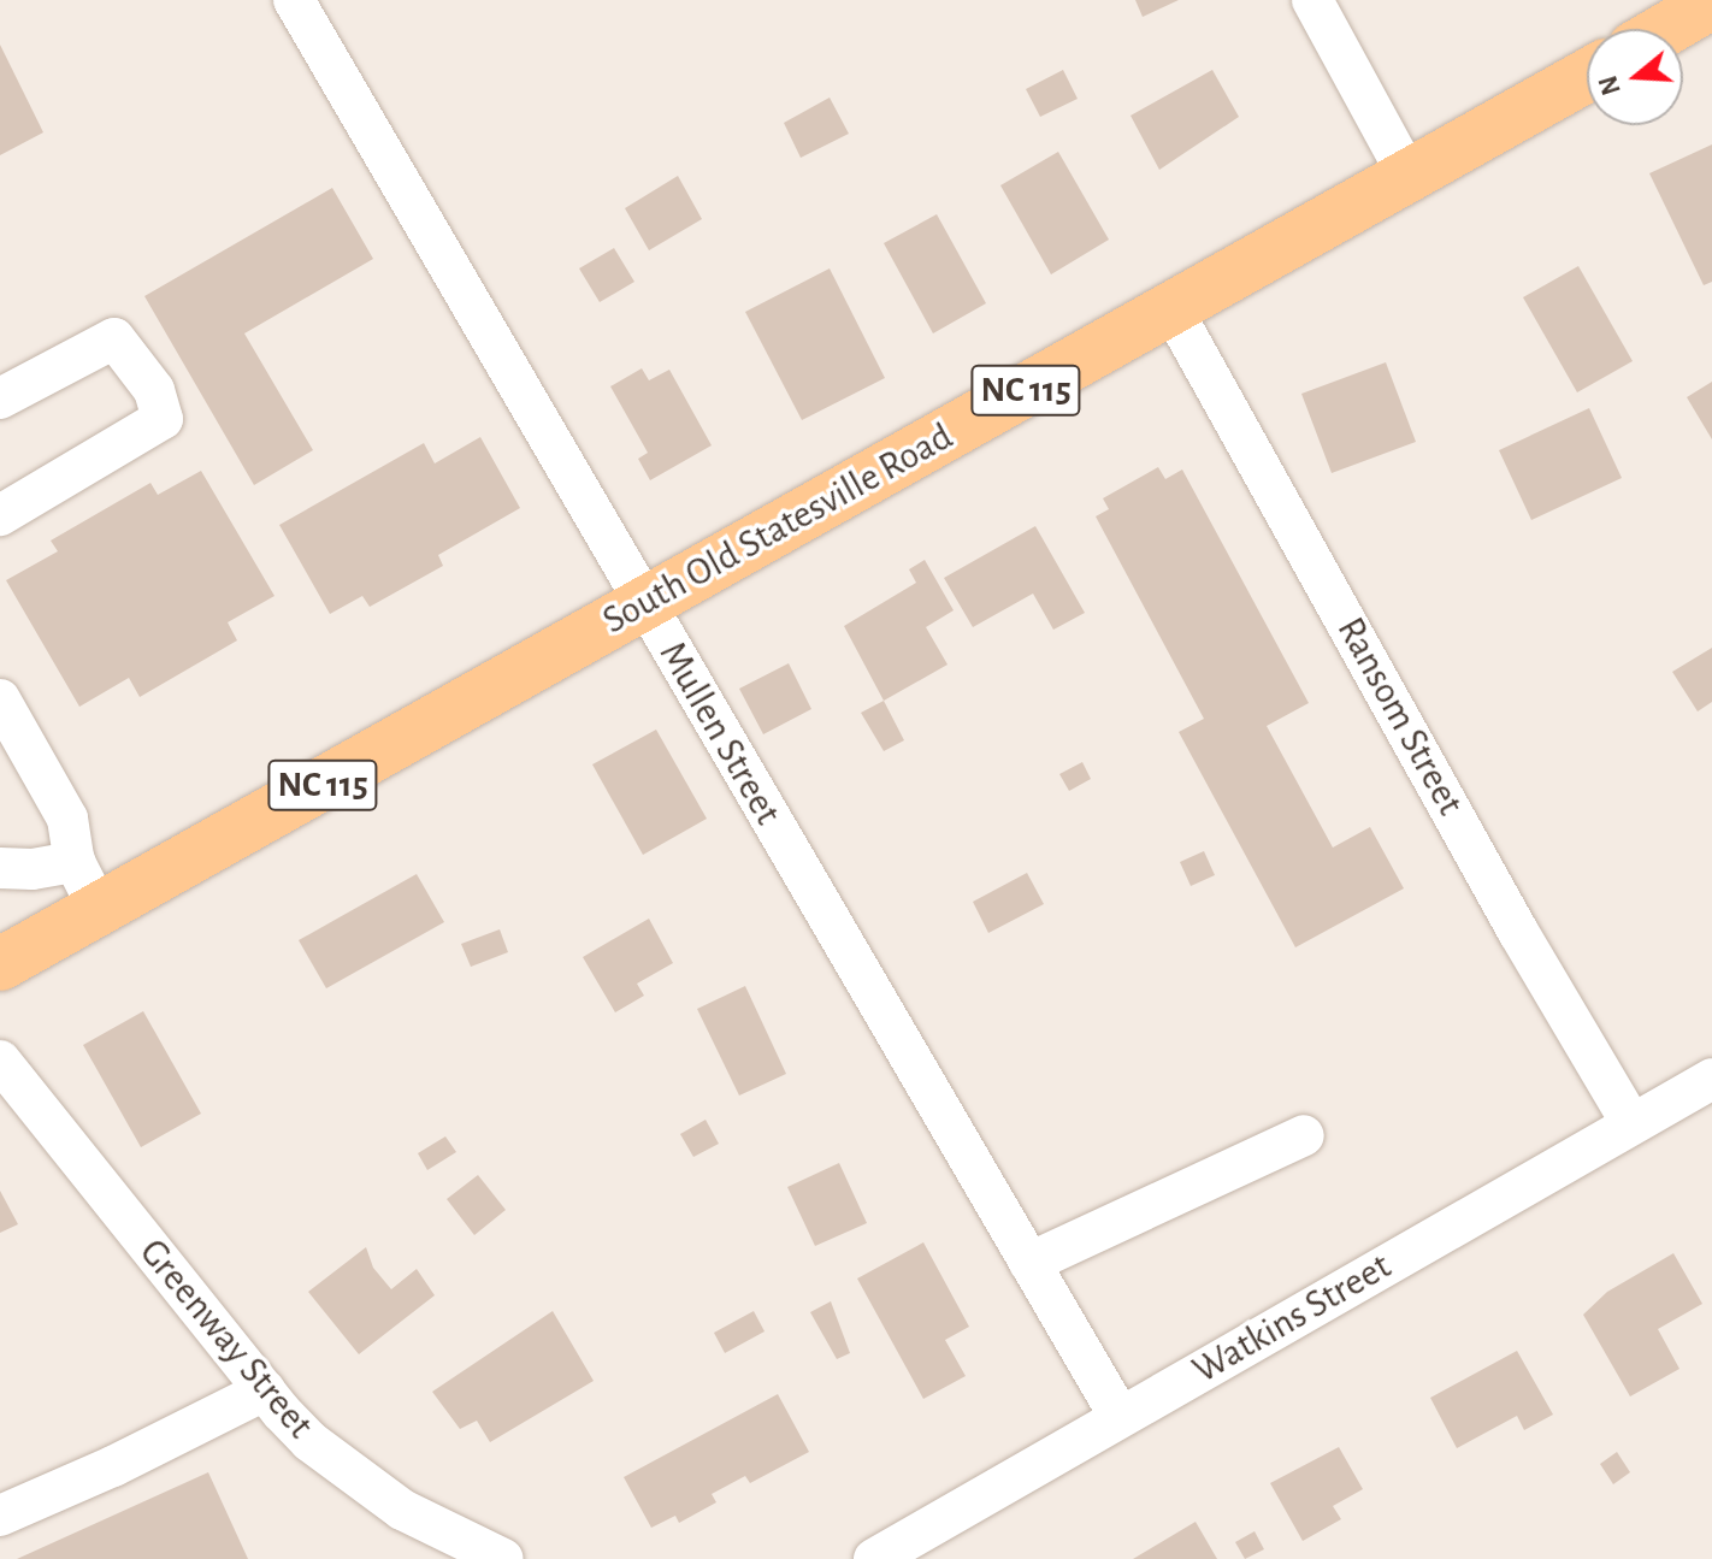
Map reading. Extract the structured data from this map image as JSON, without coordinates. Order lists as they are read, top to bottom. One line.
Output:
{"streets":{"main road":["NC 115","South Old Statesville Road"],"street":["Ransom Street","Mullen Street","Watkins Street","Greenway Street"]},"crossings":[["South Old Statesville Road","Ransom Street"],["South Old Statesville Road","Mullen Street"],["Ransom Street","Watkins Street"],["Mullen Street","Watkins Street"]],"north":"left"}
